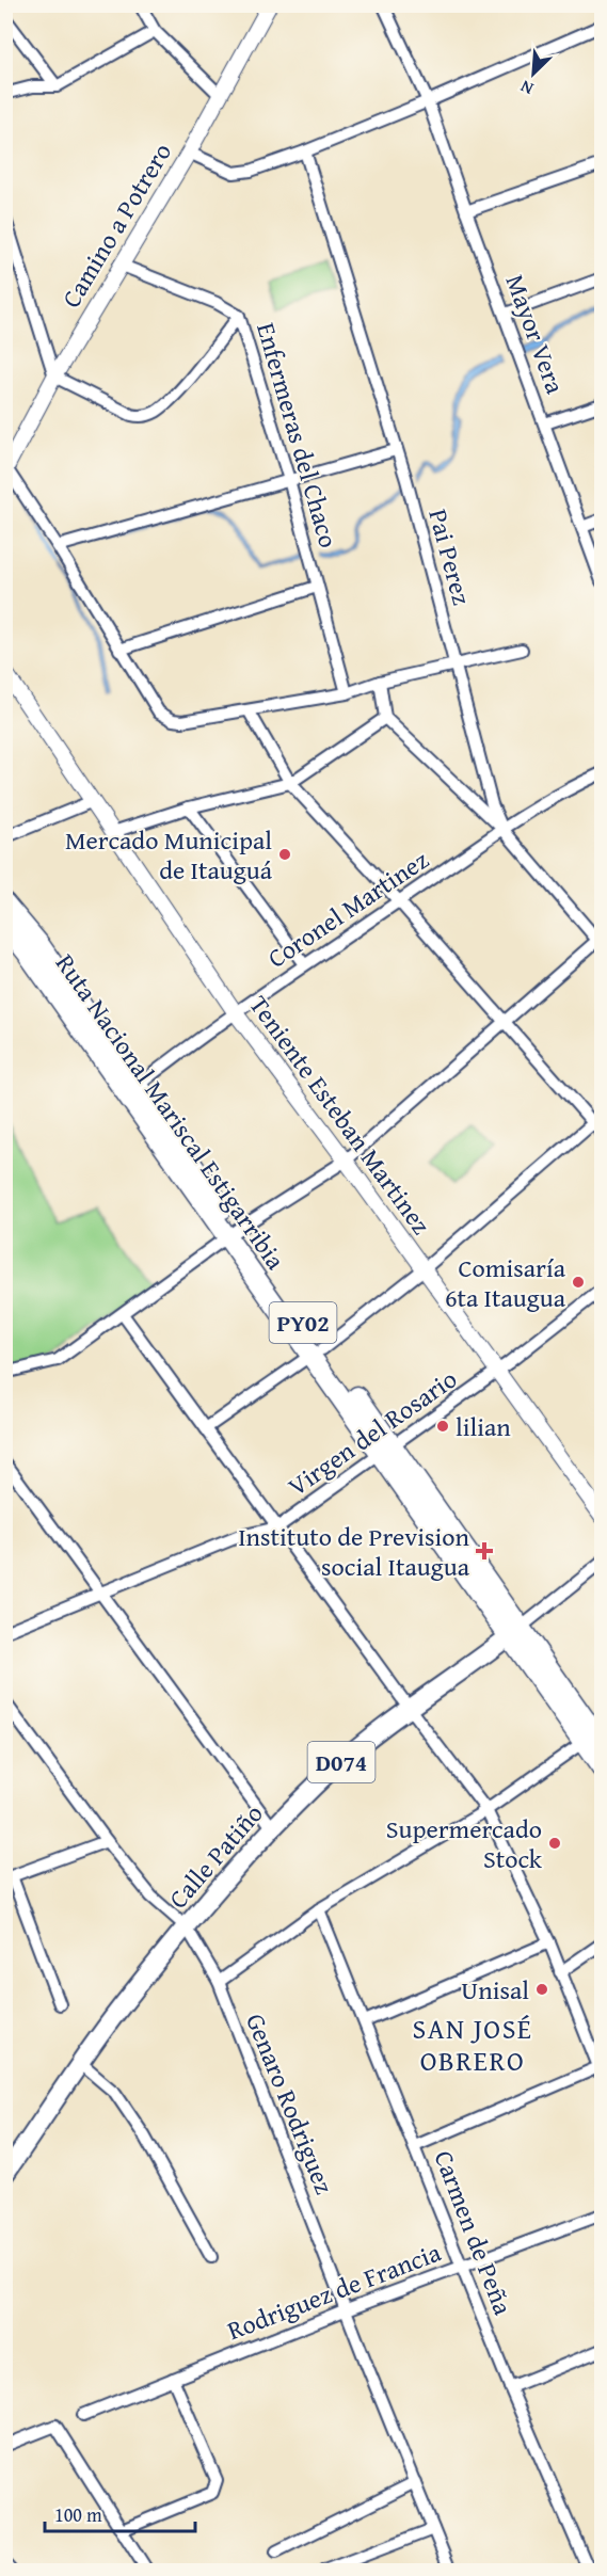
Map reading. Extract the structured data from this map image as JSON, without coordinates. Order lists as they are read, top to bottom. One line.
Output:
{"streets":{"highway":["Ruta Nacional Mariscal Estigarribia","PY02"],"main road":["D074","Calle Patiño"],"street":["Camino a Potrero","Mayor Vera","Enfermeras del Chaco","Pai Perez","Coronel Martinez","Teniente Esteban Martinez","Virgen del Rosario","Genaro Rodriguez","Carmen de Peña","Rodriguez de Francia"]},"crossings":[["Camino a Potrero","Enfermeras del Chaco"],["Pai Perez","Coronel Martinez"],["Coronel Martinez","Ruta Nacional Mariscal Estigarribia"],["Coronel Martinez","Teniente Esteban Martinez"],["Ruta Nacional Mariscal Estigarribia","Virgen del Rosario"],["Ruta Nacional Mariscal Estigarribia","Calle Patiño"],["Teniente Esteban Martinez","Virgen del Rosario"],["Calle Patiño","Genaro Rodriguez"],["Genaro Rodriguez","Rodriguez de Francia"],["Carmen de Peña","Rodriguez de Francia"]],"districts":["SAN JOSÉ OBRERO"],"places":{"other":["Mercado Municipal de Itauguá","Comisaría 6ta Itaugua","lilian","Supermercado Stock","Unisal"],"health":["Instituto de Prevision social Itaugua"]},"scale_bar":"100 m","north":"bottom left"}
